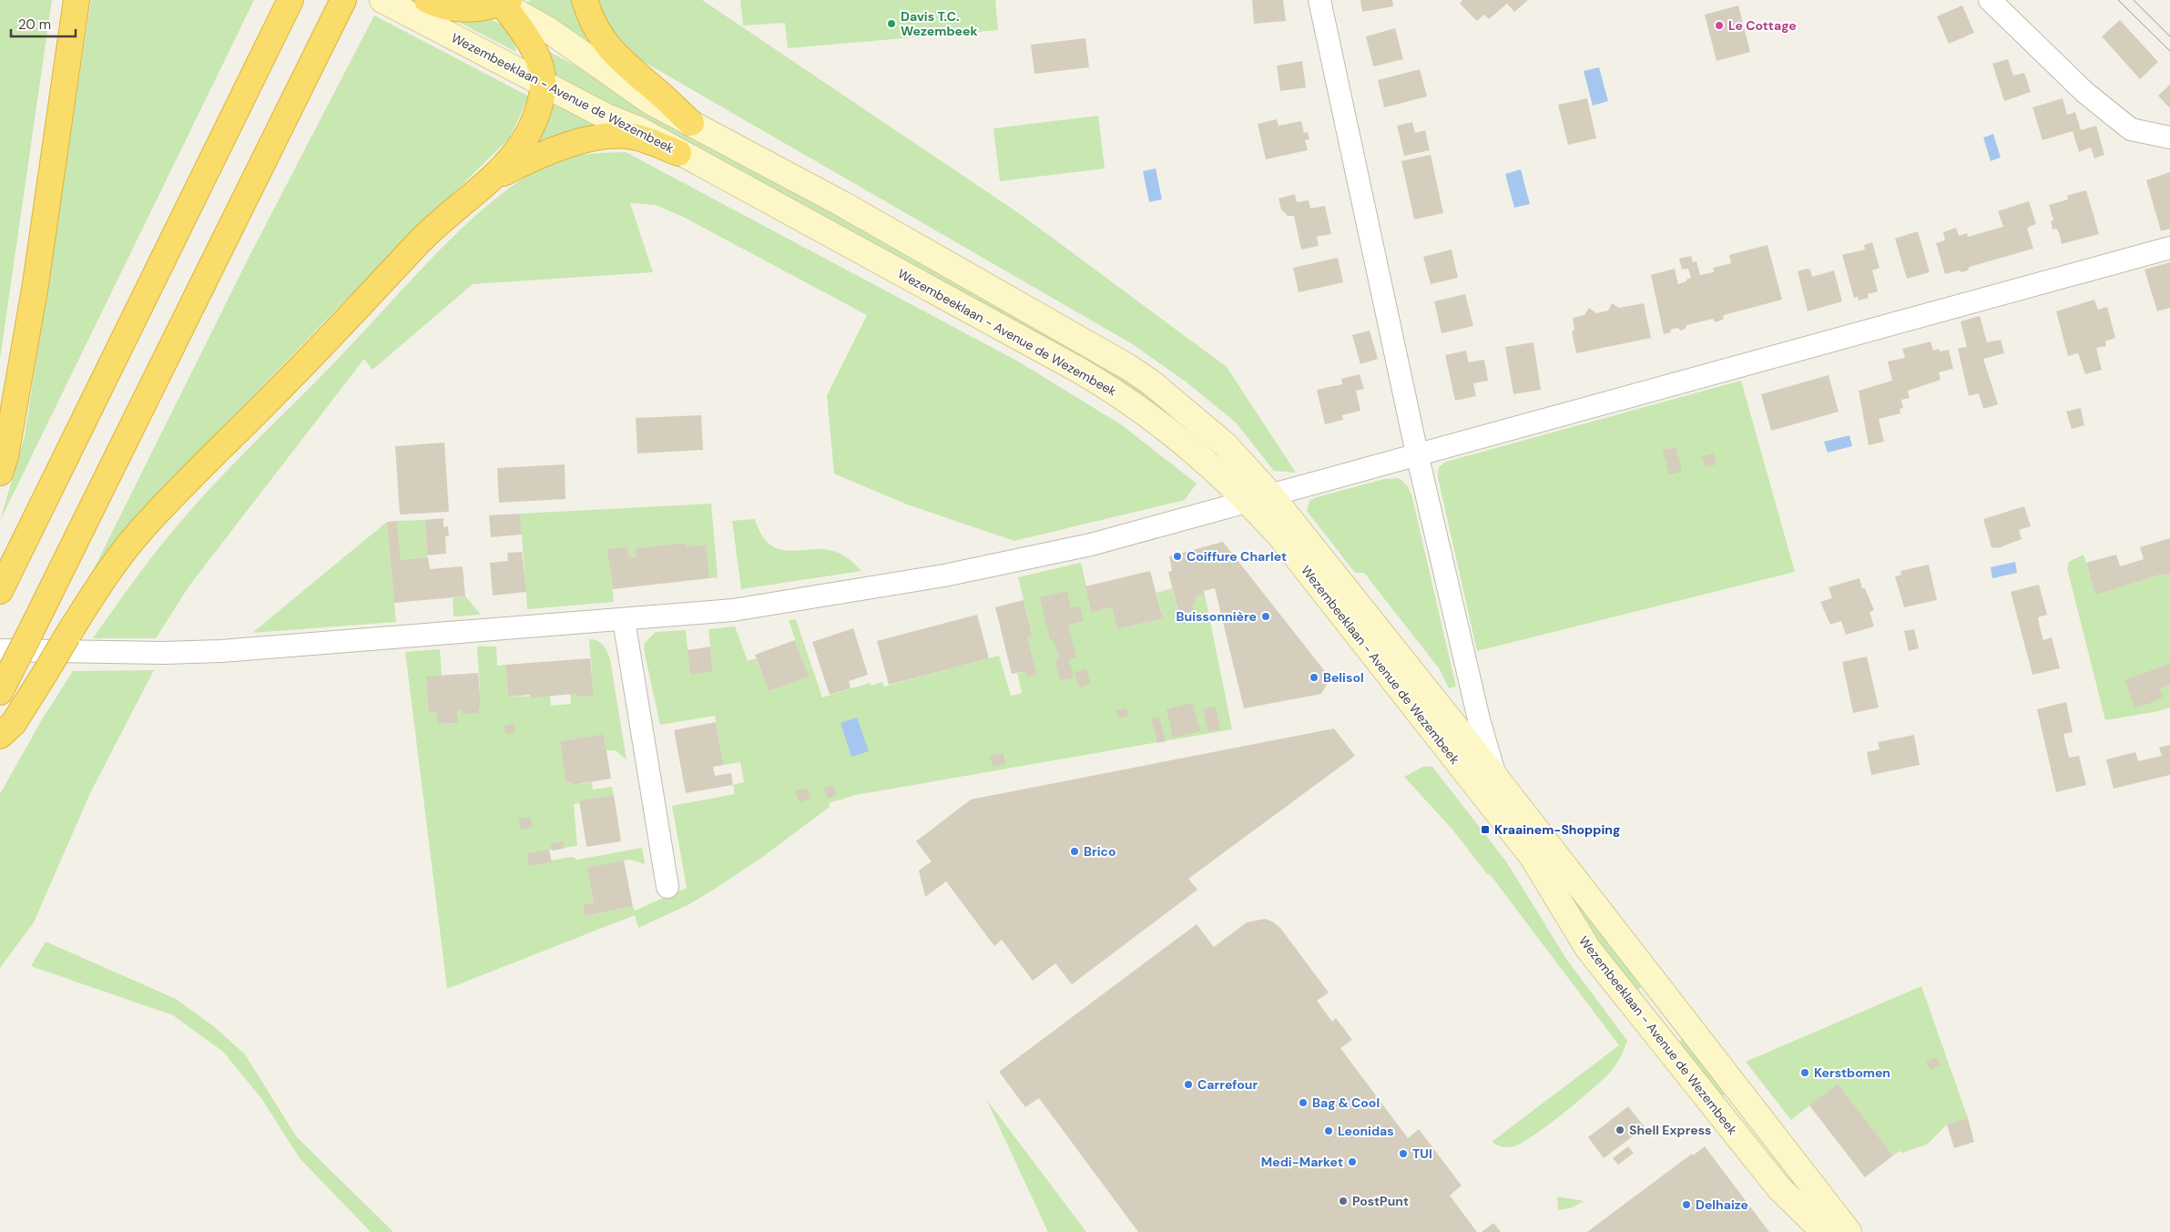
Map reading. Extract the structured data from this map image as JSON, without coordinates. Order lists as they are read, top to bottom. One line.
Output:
{"streets":{"main road":["Wezembeeklaan - Avenue de Wezembeek"]},"places":{"other":["Davis T.C. Wezembeek","Le Cottage","Coiffure Charlet","Buissonnière","Belisol","Brico","Kerstbomen","Carrefour","Bag & Cool","Shell Express","Leonidas","TUI","Medi-Market","PostPunt","Delhaize"],"transit":["Kraainem-Shopping"]},"scale_bar":"20 m"}
